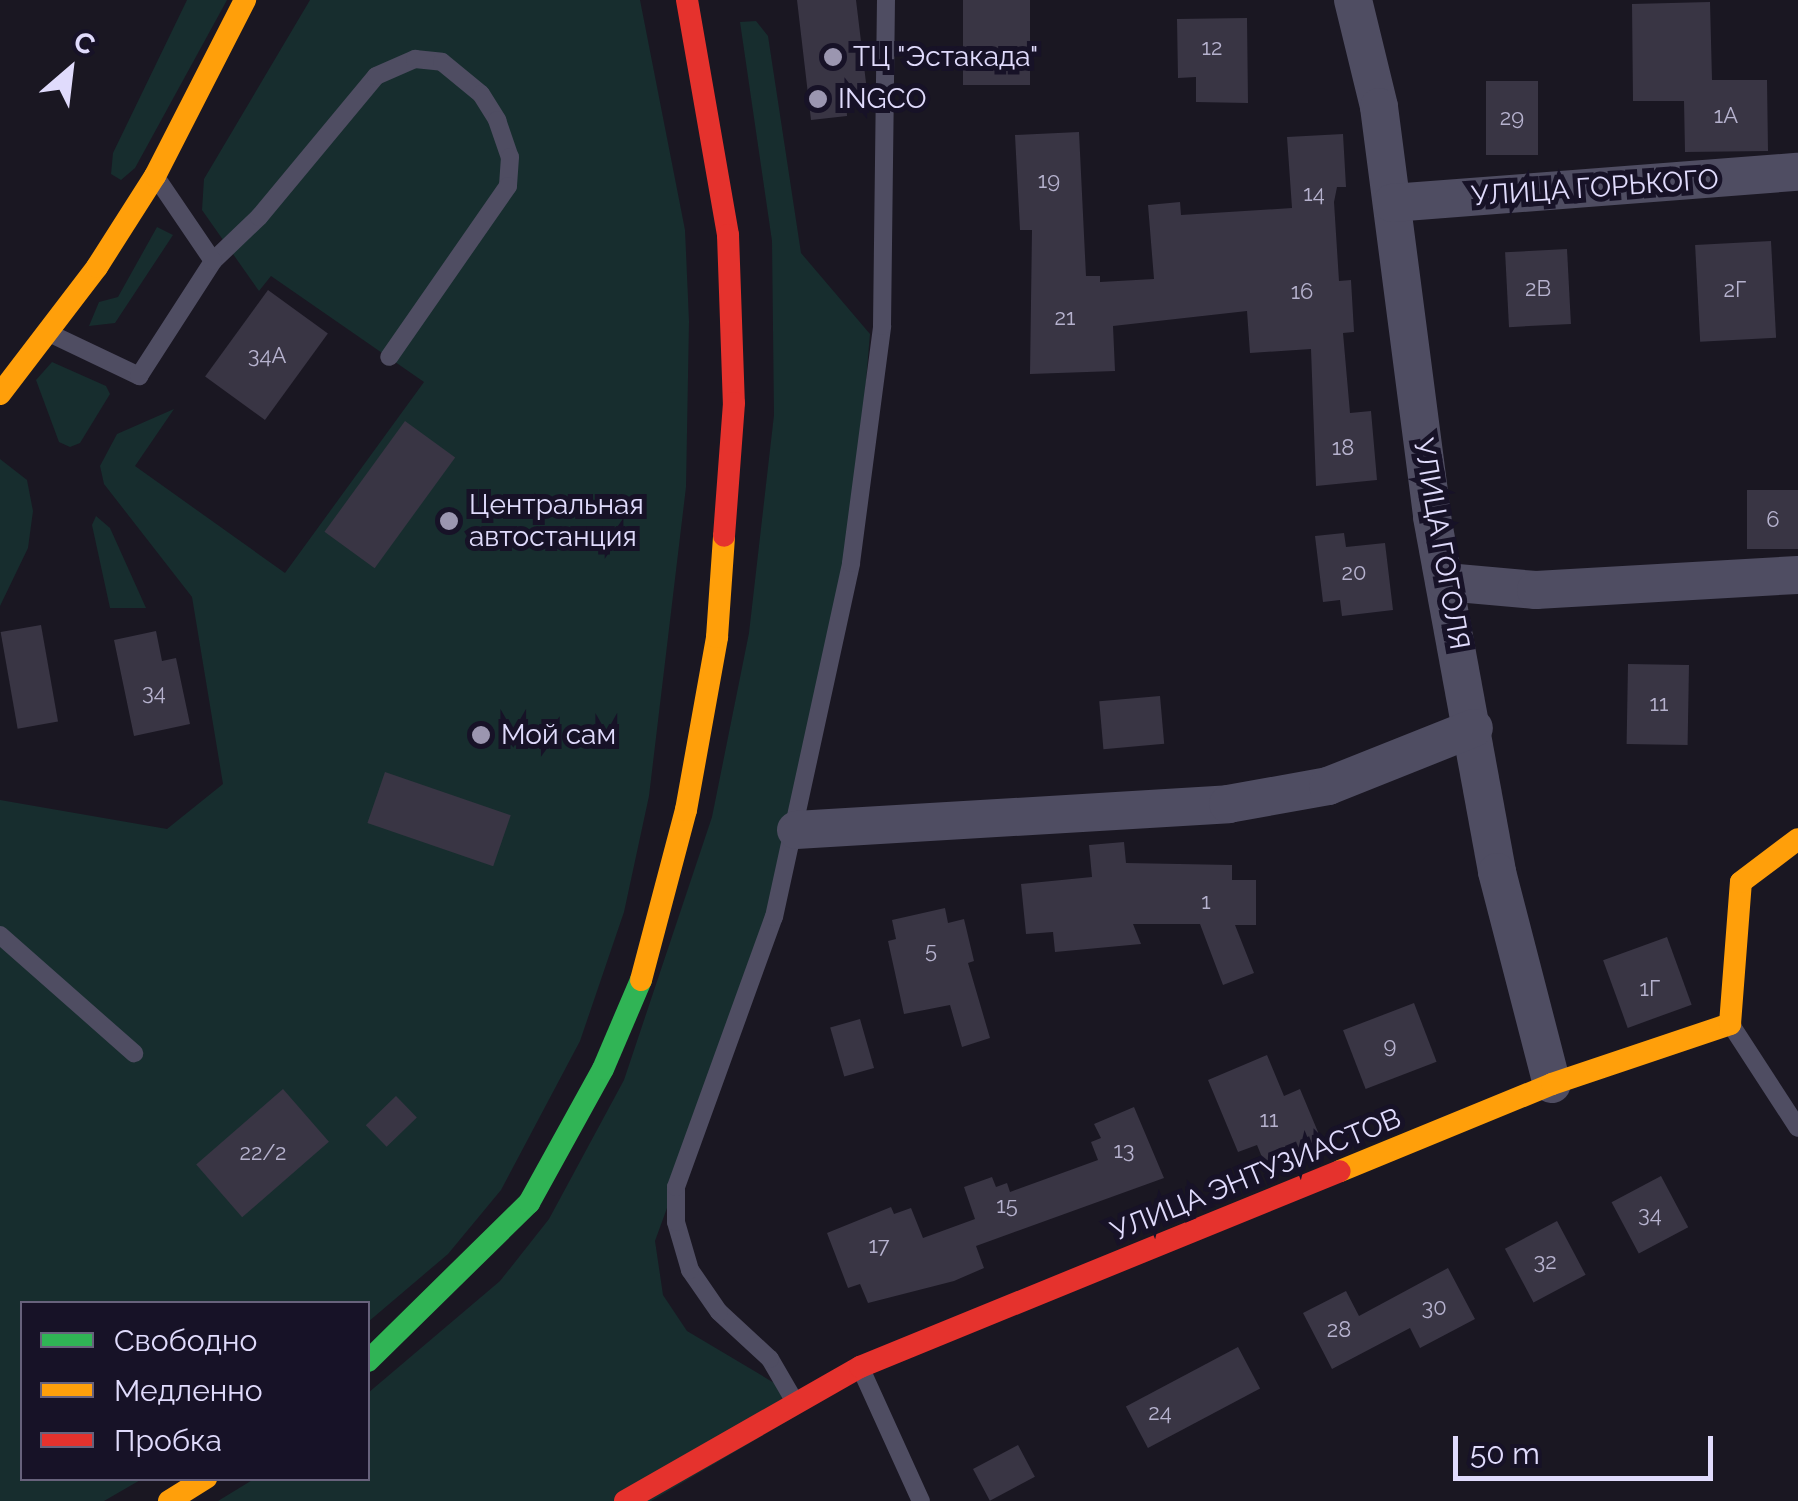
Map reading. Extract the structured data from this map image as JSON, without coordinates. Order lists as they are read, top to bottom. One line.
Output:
{"streets":{"street":["УЛИЦА ГОРЬКОГО","УЛИЦА ГОГОЛЯ","УЛИЦА ЭНТУЗИАСТОВ"]},"crossings":[["УЛИЦА ГОРЬКОГО","УЛИЦА ГОГОЛЯ"],["УЛИЦА ГОГОЛЯ","УЛИЦА ЭНТУЗИАСТОВ"]],"places":["ТЦ \"Эстакада\"","INGCO","Центральная автостанция","Мой сам"],"house_numbers":["12","1А","29","19","14","2В","2Г","16","21","34А","18","6","20","34","11","1","5","1Г","9","11","13","22/2","15","34","17","32","30","28","24"],"legend":["Свободно","Медленно","Пробка"],"scale_bar":"50 m","north":"top right"}
